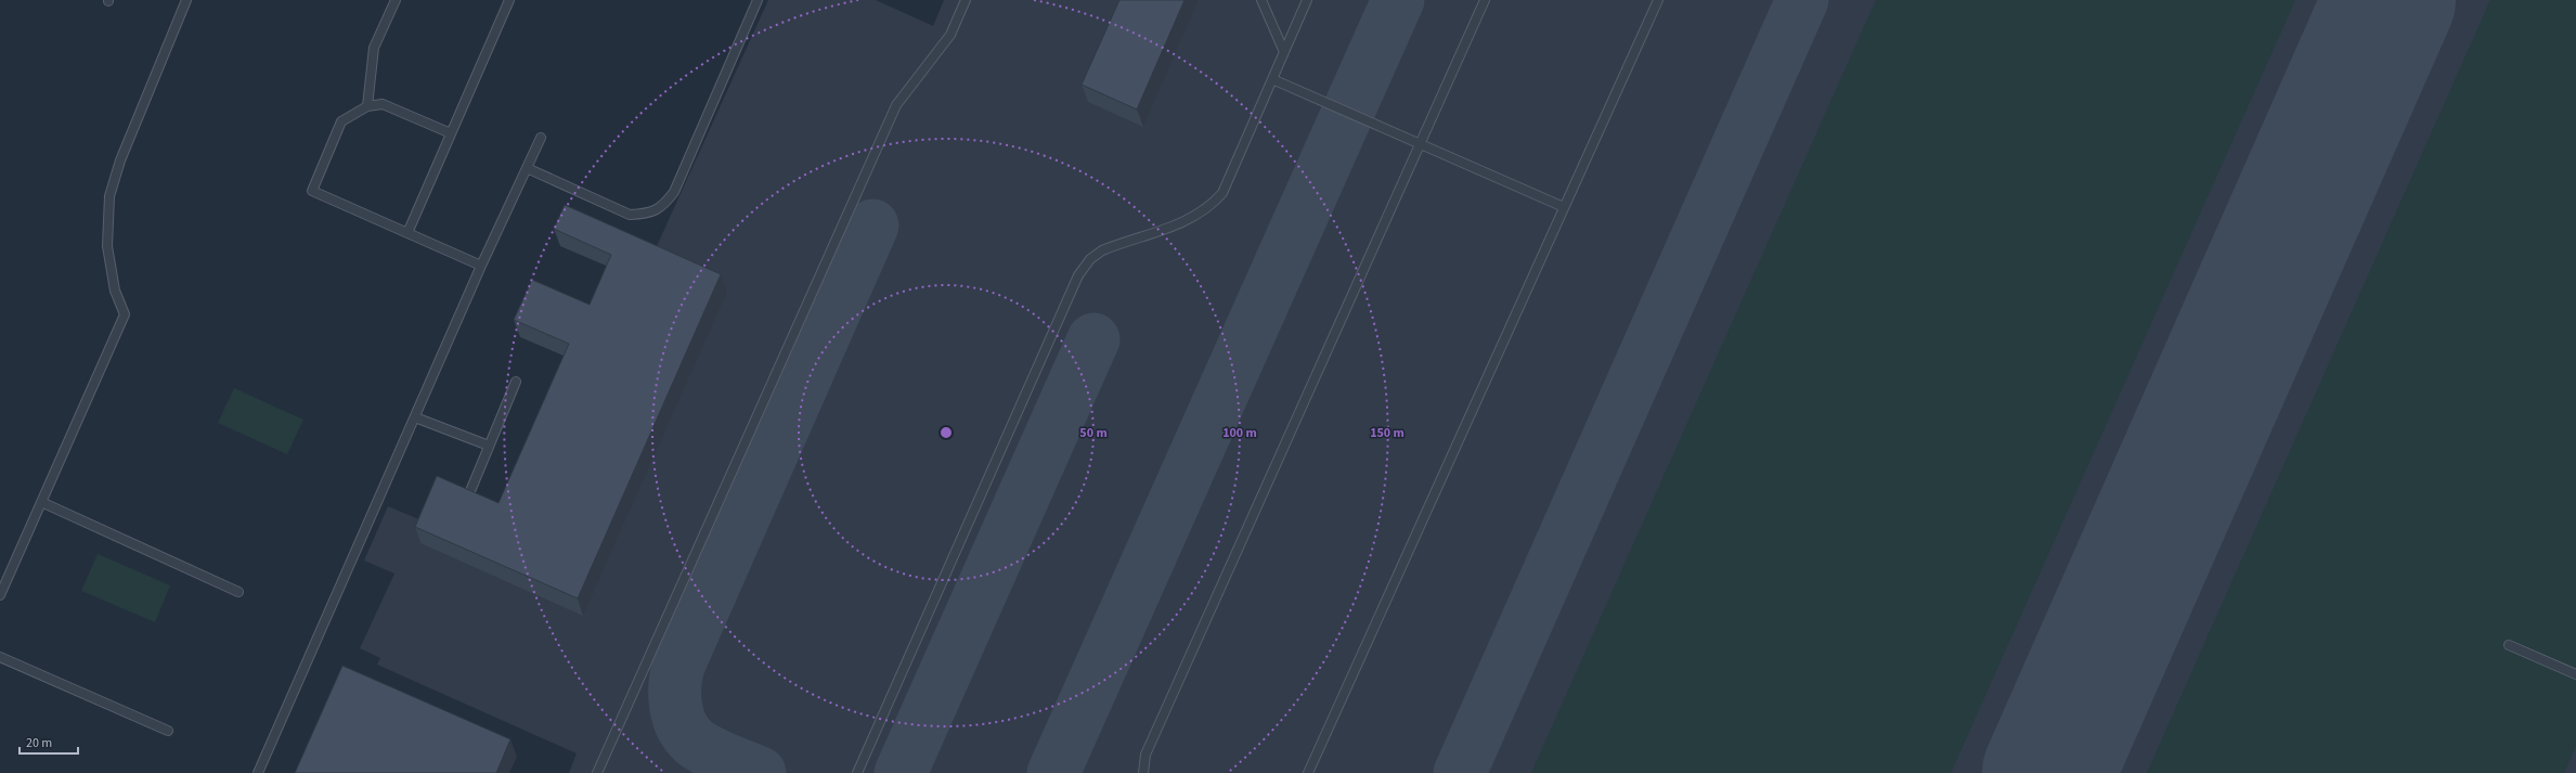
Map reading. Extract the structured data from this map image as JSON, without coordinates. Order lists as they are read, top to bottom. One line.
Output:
{"scale_bar":"20 m","rings":["50 m","100 m","150 m"]}
